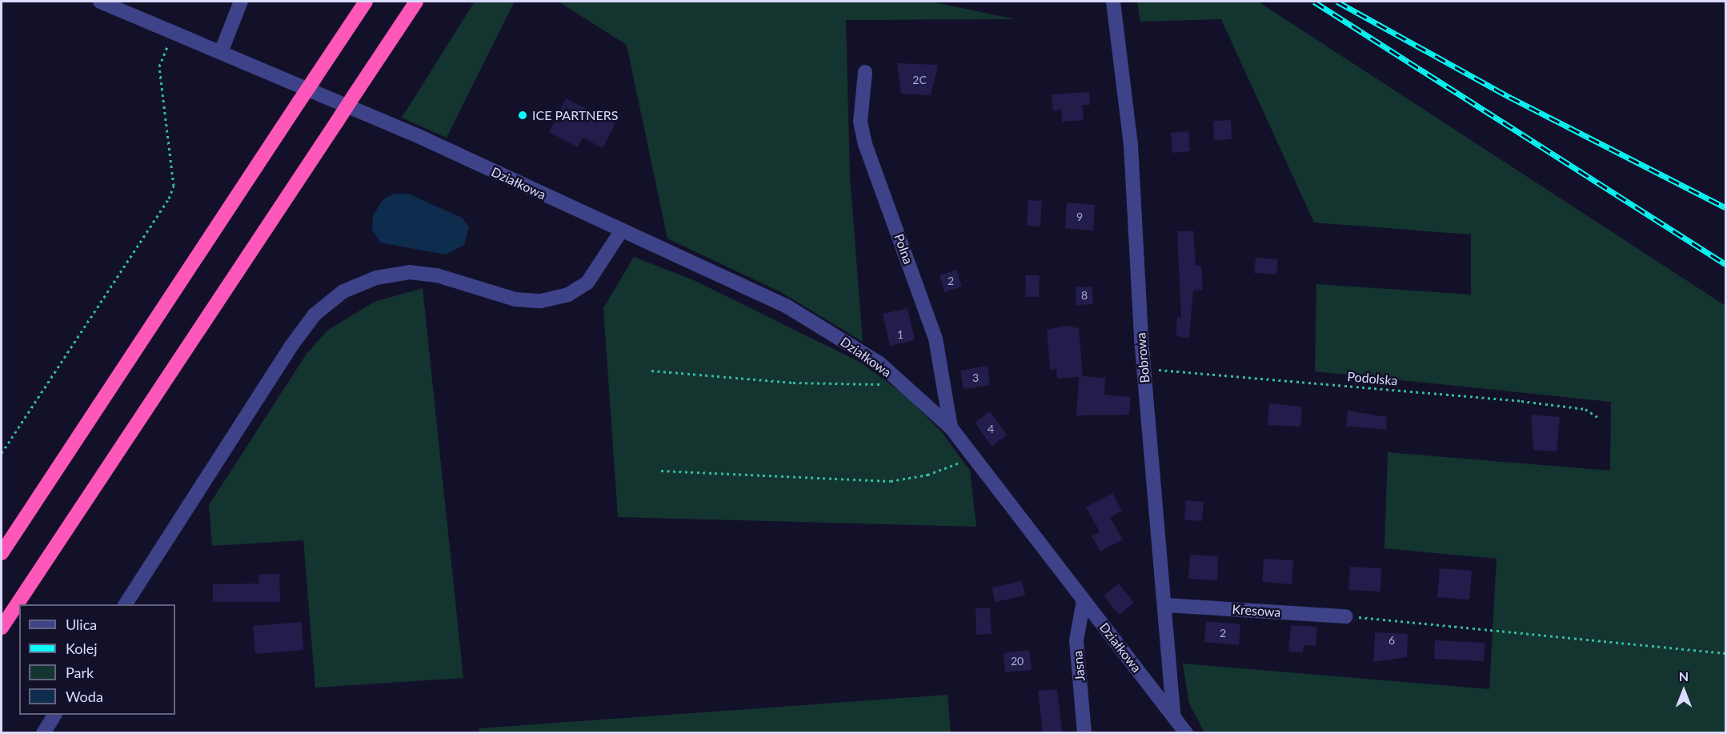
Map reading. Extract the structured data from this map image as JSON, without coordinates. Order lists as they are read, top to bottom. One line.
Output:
{"streets":{"street":["Działkowa","Polna","Bobrowa","Kresowa","Jasna"],"path":["Podolska"]},"crossings":[["Działkowa","Polna"],["Działkowa","Bobrowa"],["Działkowa","Jasna"],["Bobrowa","Podolska"],["Bobrowa","Kresowa"]],"places":["ICE PARTNERS"],"house_numbers":["2C","9","2","8","1","3","4","2","6","20"],"legend":["Ulica","Kolej","Park","Woda"],"north":"top"}
